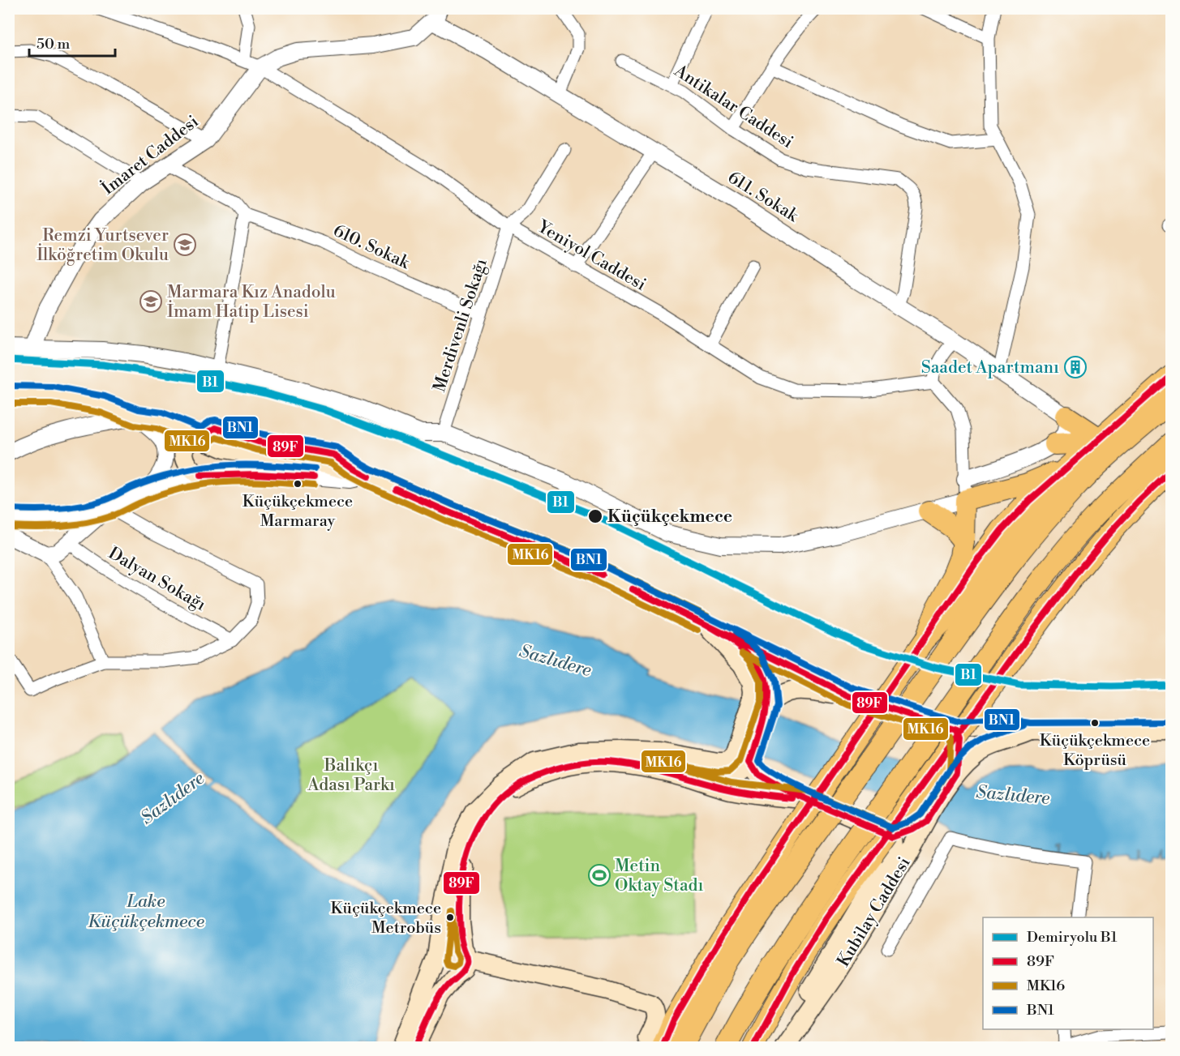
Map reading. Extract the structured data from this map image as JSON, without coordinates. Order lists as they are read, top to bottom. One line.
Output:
{"streets":{"main road":["Kubilay Caddesi"],"street":["Antikalar Caddesi","İmaret Caddesi","611. Sokak","610. Sokak","Yeniyol Caddesi","Merdivenli Sokağı","Dalyan Sokağı"]},"crossings":[["Antikalar Caddesi","611. Sokak"],["İmaret Caddesi","611. Sokak"],["İmaret Caddesi","Yeniyol Caddesi"],["610. Sokak","Merdivenli Sokağı"],["Yeniyol Caddesi","Merdivenli Sokağı"]],"water":["Sazlıdere","Lake Küçükçekmece"],"parks":["Balıkçı Adası Parkı"],"places":{"school or university":["Remzi Yurtsever İlköğretim Okulu","Marmara Kız Anadolu İmam Hatip Lisesi"],"building":["Saadet Apartmanı"],"other":["Küçükçekmece Marmaray","Küçükçekmece","Küçükçekmece Köprüsü","Küçükçekmece Metrobüs"],"sports":["Metin Oktay Stadı"]},"lines":["rail line B1","transit line 89F","transit line BN1","transit line MK16"],"legend":["Demiryolu B1","89F","MK16","BN1"],"scale_bar":"50 m"}
